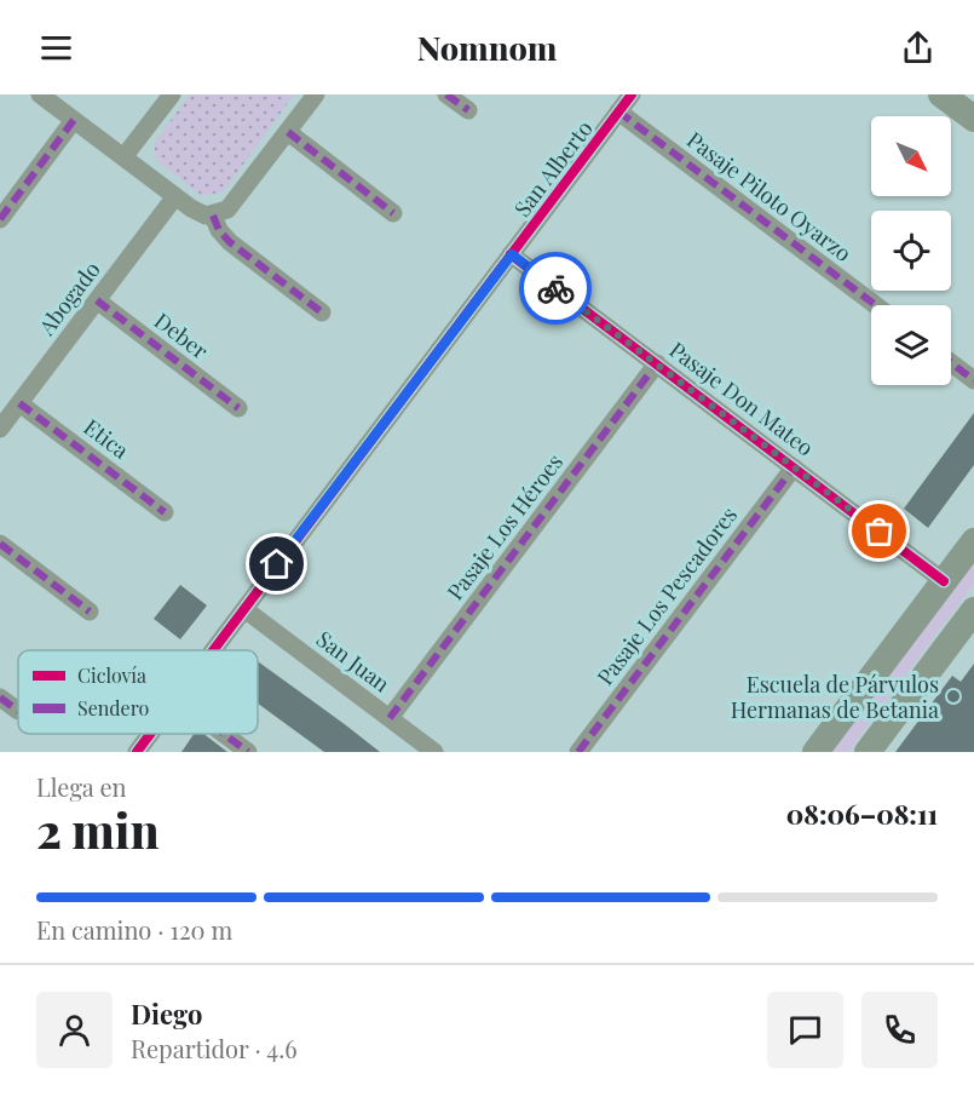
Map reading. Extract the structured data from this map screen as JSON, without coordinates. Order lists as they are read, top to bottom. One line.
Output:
{"streets":{"street":["San Alberto","Pasaje Piloto Oyarzo","Abogado","Deber","Pasaje Don Mateo","Etica","Pasaje Los Héroes","Pasaje Los Pescadores","San Juan"]},"crossings":[["San Alberto","Pasaje Piloto Oyarzo"],["San Alberto","Pasaje Don Mateo"],["San Alberto","San Juan"],["Abogado","Deber"],["Abogado","Etica"],["Pasaje Don Mateo","Pasaje Los Héroes"],["Pasaje Don Mateo","Pasaje Los Pescadores"],["Pasaje Los Héroes","San Juan"]],"places":["Escuela de Párvulos Hermanas de Betania"],"legend":["Ciclovía","Sendero"],"north":"bottom right","page":{"header":"Nomnom","heading":["2 min","Llega en","08:06–08:11"],"panel":["Diego","Repartidor · 4.6"],"bar":"En camino · 120 m"}}
